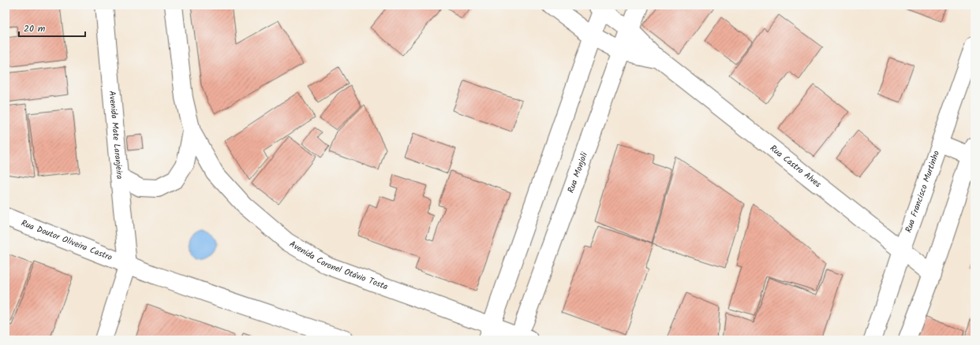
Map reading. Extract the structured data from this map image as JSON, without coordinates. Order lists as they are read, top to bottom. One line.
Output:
{"streets":{"street":["Avenida Mate Laranjeira","Rua Castro Alves","Rua Monjoli","Rua Francisco Murtinho","Rua Doutor Oliveira Castro","Avenida Coronel Otávio Tosta"]},"crossings":[["Avenida Mate Laranjeira","Rua Doutor Oliveira Castro"],["Rua Castro Alves","Rua Monjoli"],["Rua Castro Alves","Rua Francisco Murtinho"],["Rua Monjoli","Avenida Coronel Otávio Tosta"]],"scale_bar":"20 m"}
